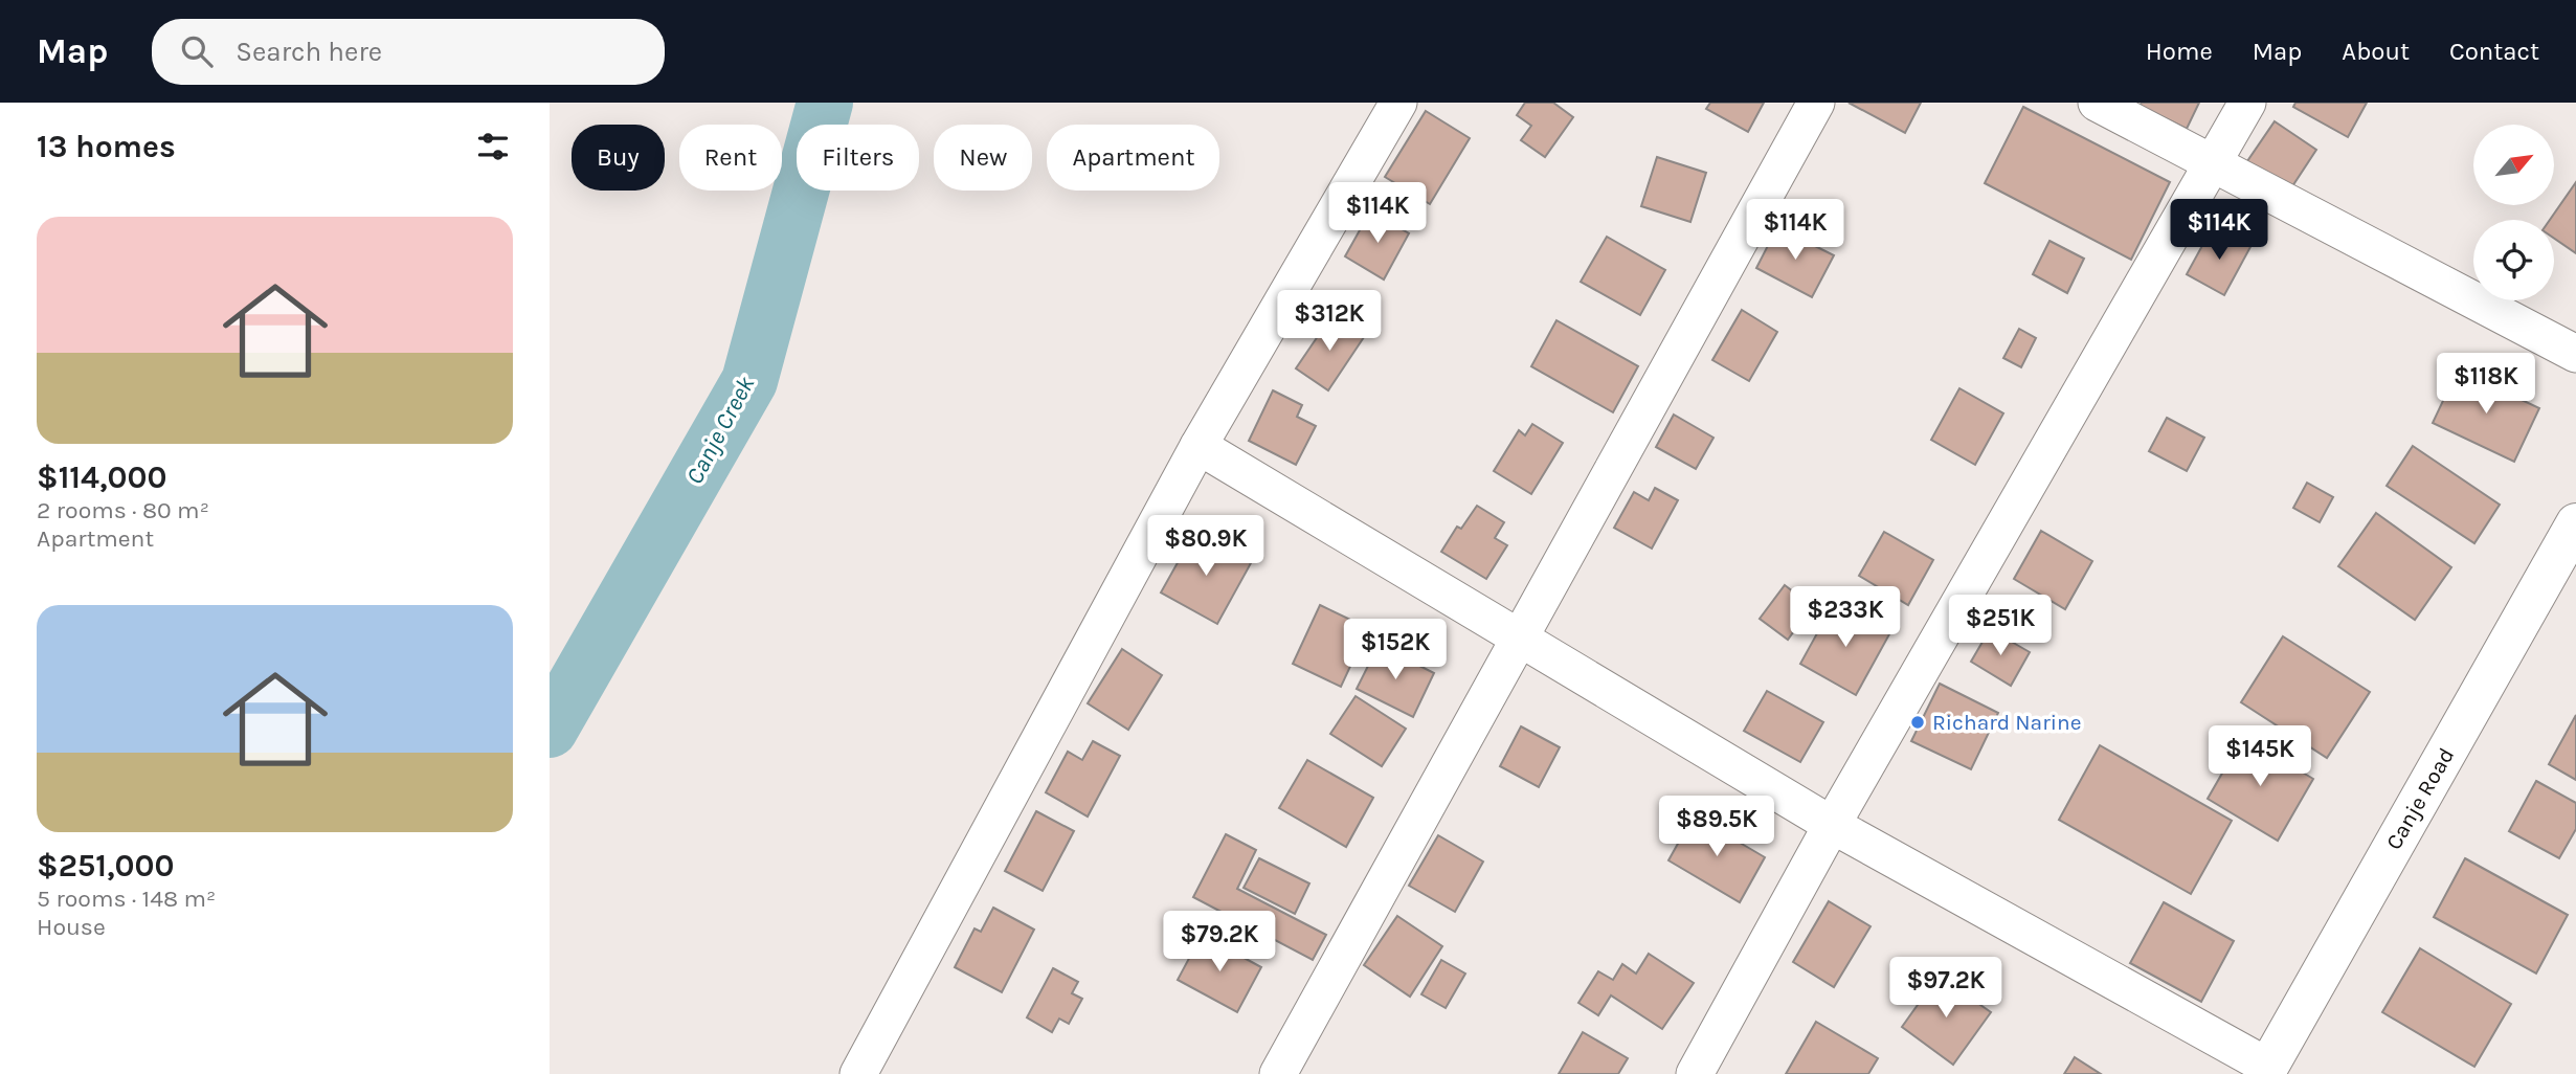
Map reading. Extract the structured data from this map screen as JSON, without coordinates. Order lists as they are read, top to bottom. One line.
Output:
{"streets":{"street":["Canje Road"]},"water":["Canje Creek"],"places":["Richard Narine"],"north":"top right","page":{"header":"Map","search":"Search here","nav":["Home","Map","About","Contact"],"heading":"13 homes","chip":["Buy","Rent","Filters","New","Apartment"],"price":["$114K","$114K","$114K","$312K","$118K","$80.9K","$233K","$251K","$152K","$145K","$89.5K","$79.2K","$97.2K"],"list":[{"name":"$114,000","note":"2 rooms · 80 m² · Apartment"},{"name":"$251,000","note":"5 rooms · 148 m² · House"}]}}
